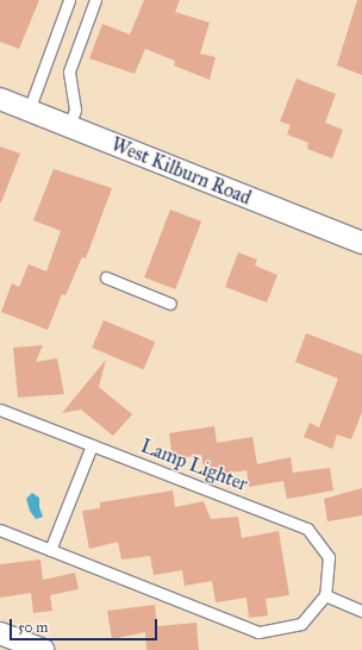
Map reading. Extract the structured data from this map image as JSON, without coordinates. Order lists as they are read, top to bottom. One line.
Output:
{"streets":{"street":["West Kilburn Road"],"lane":["Lamp Lighter"]},"scale_bar":"50 m"}
